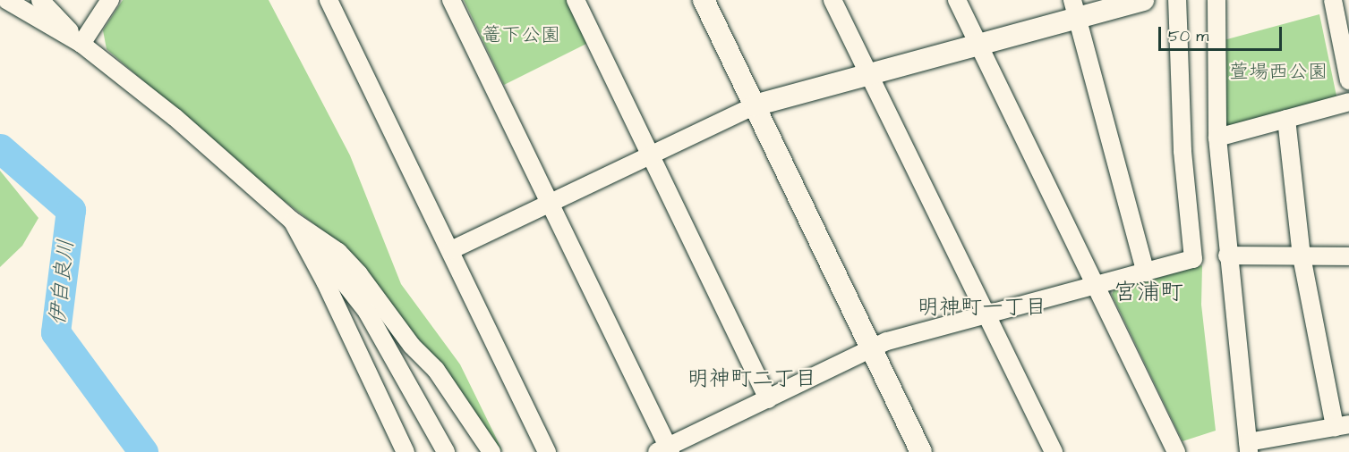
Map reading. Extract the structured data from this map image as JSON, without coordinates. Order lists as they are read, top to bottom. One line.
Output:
{"districts":["宮浦町","明神町一丁目","明神町二丁目"],"water":["伊自良川"],"parks":["篭下公園","萱場西公園"],"scale_bar":"50 m"}
